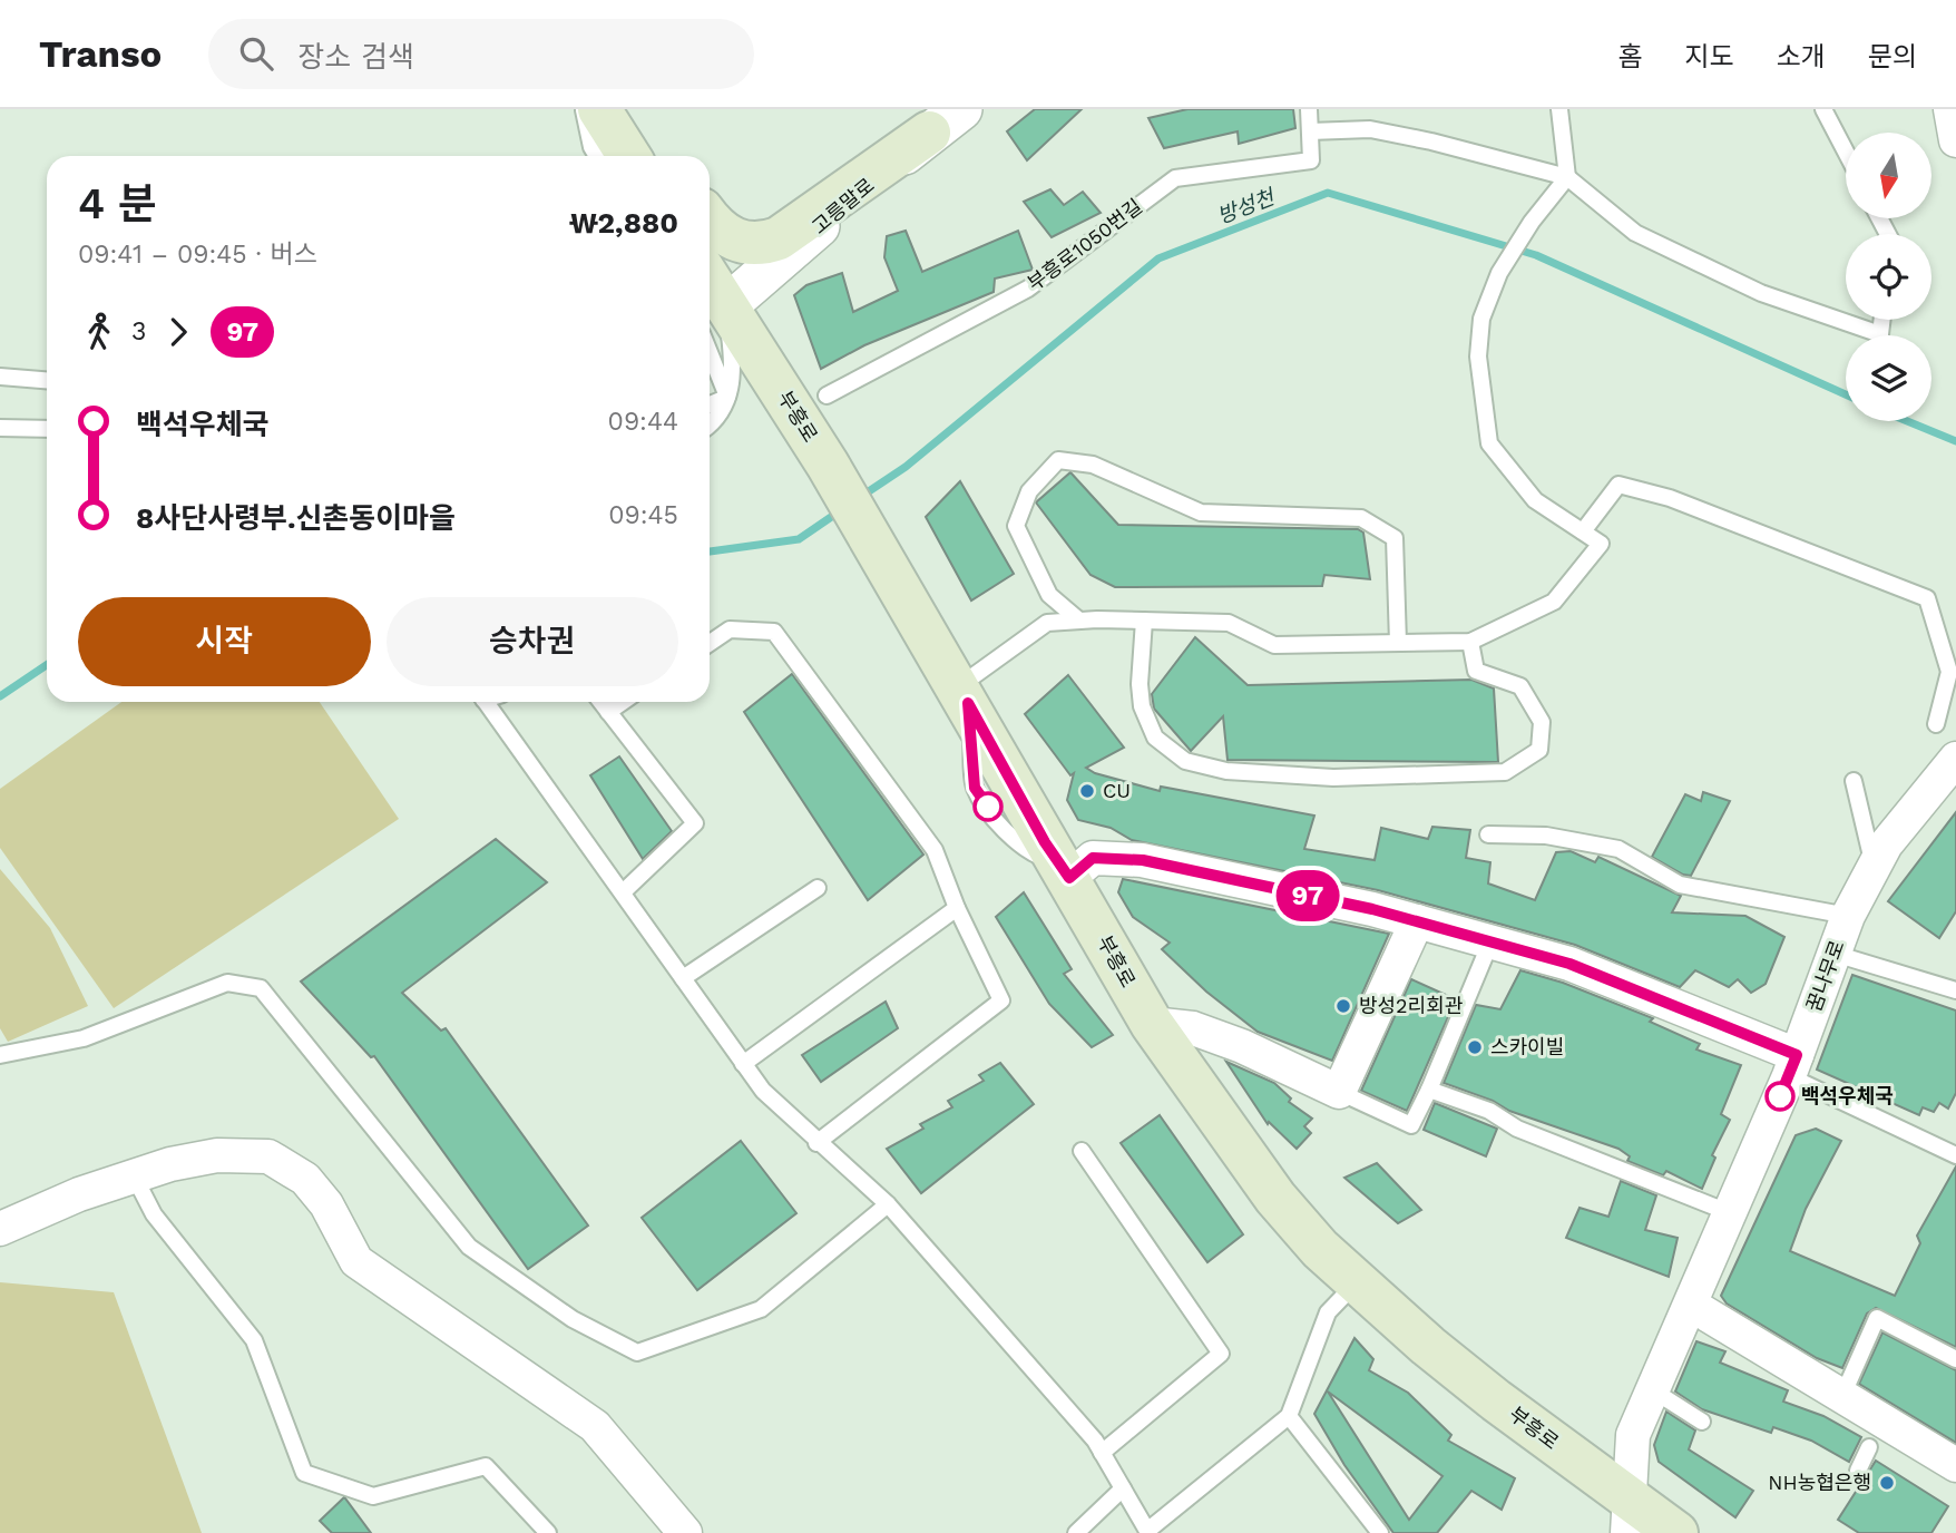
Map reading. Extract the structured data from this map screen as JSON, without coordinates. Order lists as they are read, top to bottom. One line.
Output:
{"streets":{"main road":["부흥로"],"street":["고릉말로","꿈나무로"],"lane":["부흥로1050번길"]},"crossings":[["고릉말로","부흥로"],["부흥로","꿈나무로"]],"water":["방성천"],"places":["CU","방성2리회관","스카이빌","백석우체국","NH농협은행"],"lines":["bus line 97"],"north":"bottom","page":{"header":"Transo","search":"장소 검색","nav":["홈","지도","소개","문의"],"on_map":"97","heading":["4 분","09:41 – 09:45 · 버스","₩2,880"],"legs":["3","97"],"list":[{"name":"백석우체국","value":"09:44"},{"name":"8사단사령부.신촌동이마을","value":"09:45"}],"buttons":["시작","승차권"]}}
